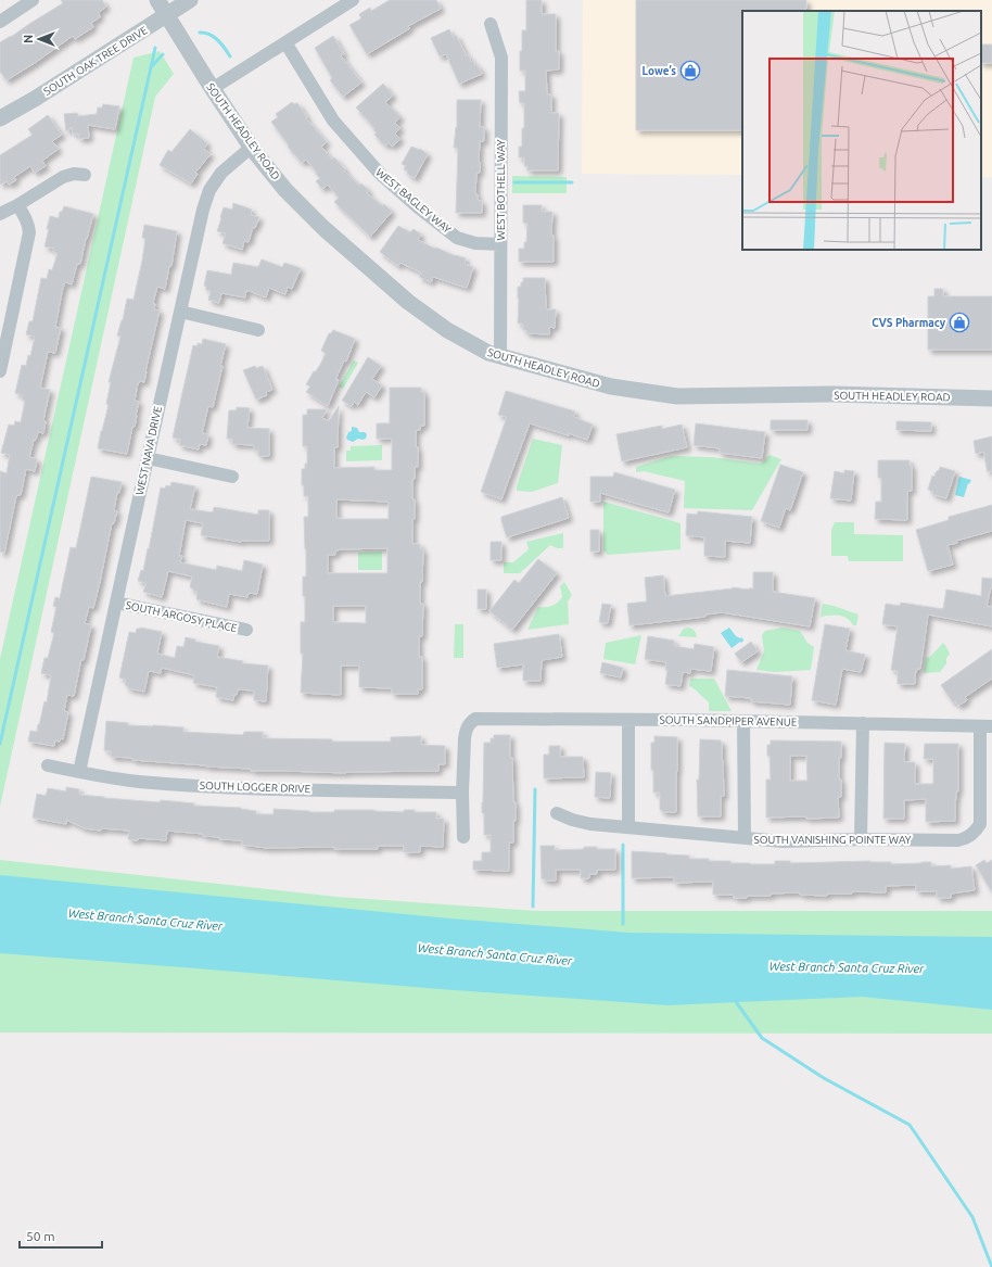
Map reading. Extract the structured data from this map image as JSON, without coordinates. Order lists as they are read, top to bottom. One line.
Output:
{"streets":{"street":["SOUTH OAK TREE DRIVE","SOUTH HEADLEY ROAD","WEST BOTHELL WAY","WEST BAGLEY WAY","WEST NAVA DRIVE","SOUTH ARGOSY PLACE","SOUTH SANDPIPER AVENUE","SOUTH LOGGER DRIVE","SOUTH VANISHING POINTE WAY"]},"crossings":[["SOUTH OAK TREE DRIVE","SOUTH HEADLEY ROAD"],["SOUTH HEADLEY ROAD","WEST BOTHELL WAY"],["SOUTH HEADLEY ROAD","WEST NAVA DRIVE"],["WEST BOTHELL WAY","WEST BAGLEY WAY"],["WEST NAVA DRIVE","SOUTH ARGOSY PLACE"],["WEST NAVA DRIVE","SOUTH LOGGER DRIVE"],["SOUTH SANDPIPER AVENUE","SOUTH LOGGER DRIVE"],["SOUTH SANDPIPER AVENUE","SOUTH VANISHING POINTE WAY"]],"water":["West Branch Santa Cruz River"],"places":{"shop":["Lowe’s","CVS Pharmacy"]},"scale_bar":"50 m","north":"left"}
